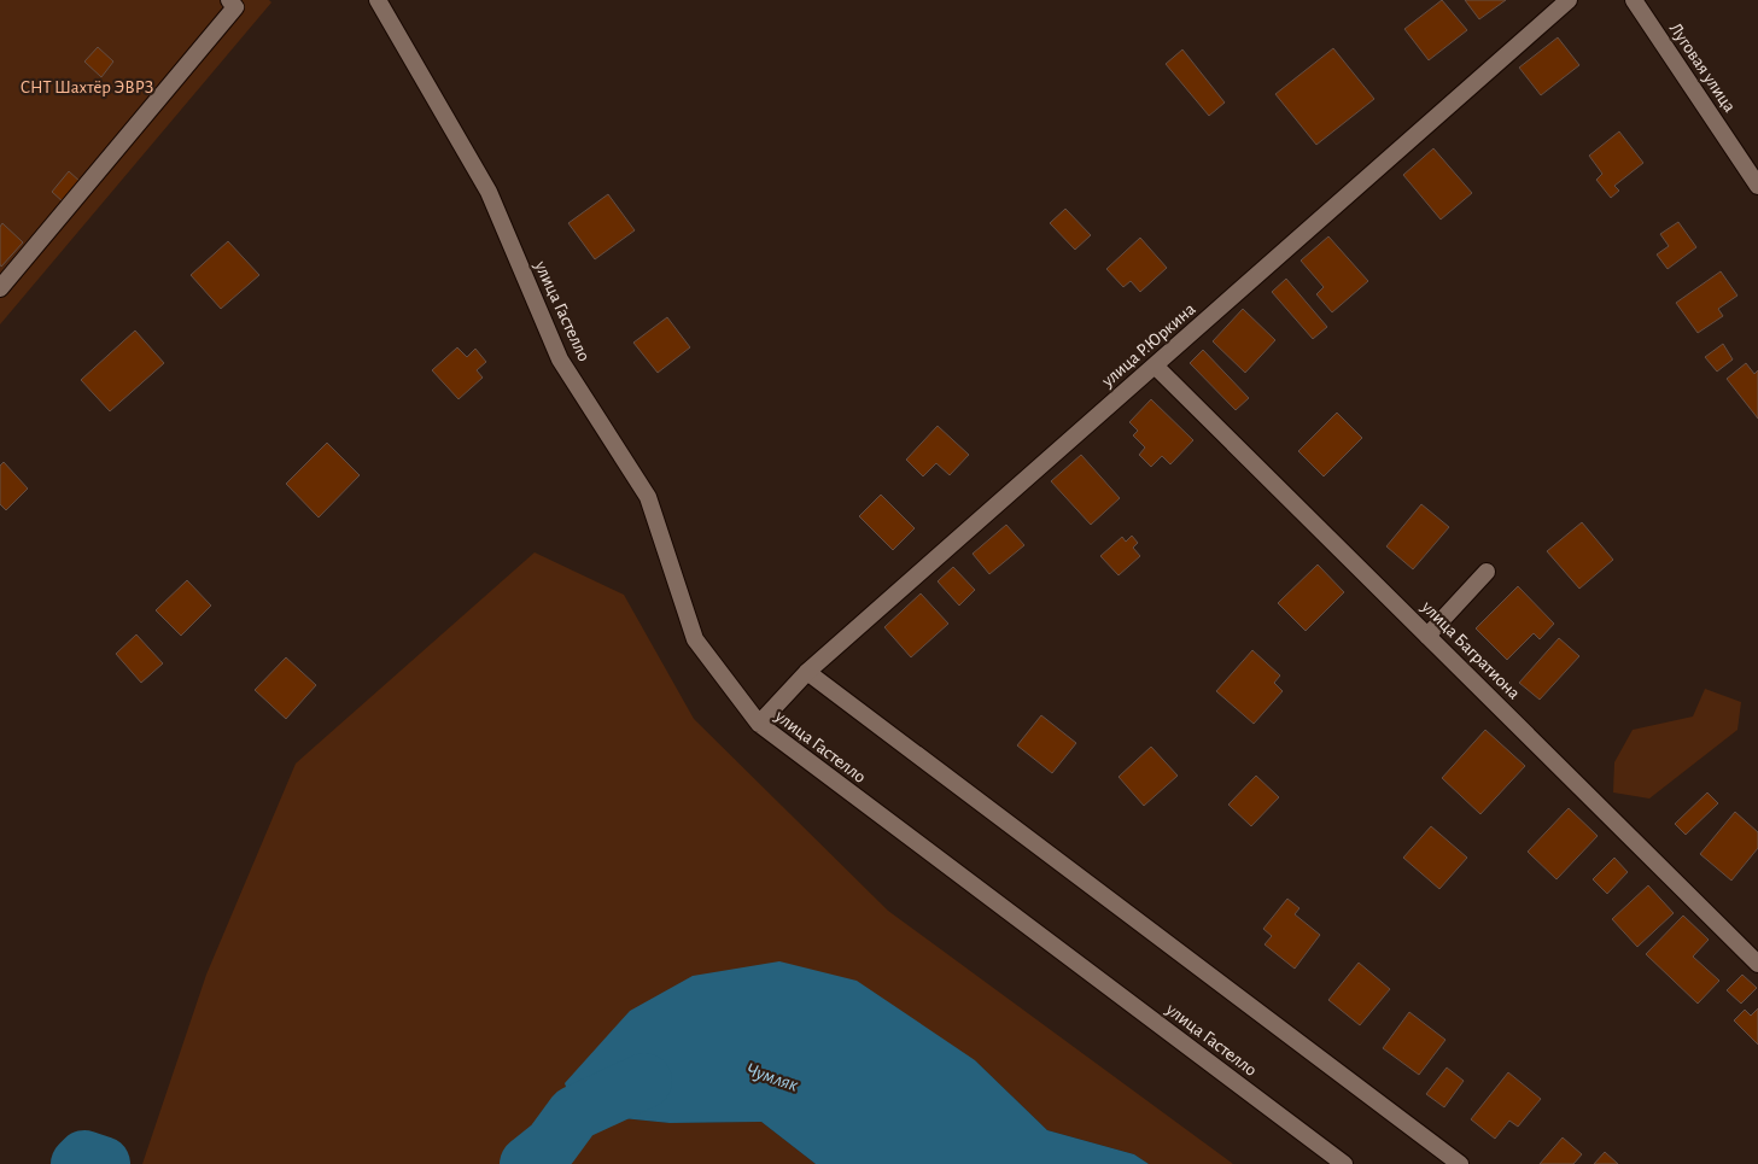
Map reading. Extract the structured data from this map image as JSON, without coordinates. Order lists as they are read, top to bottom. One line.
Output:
{"streets":{"street":["Луговая улица","улица Гастелло","улица Р.Юркина","улица Багратиона"]},"crossings":[["улица Гастелло","улица Р.Юркина"],["улица Р.Юркина","улица Багратиона"]],"water":["Чумляк"],"parks":["СНТ Шахтёр ЭВРЗ"]}
